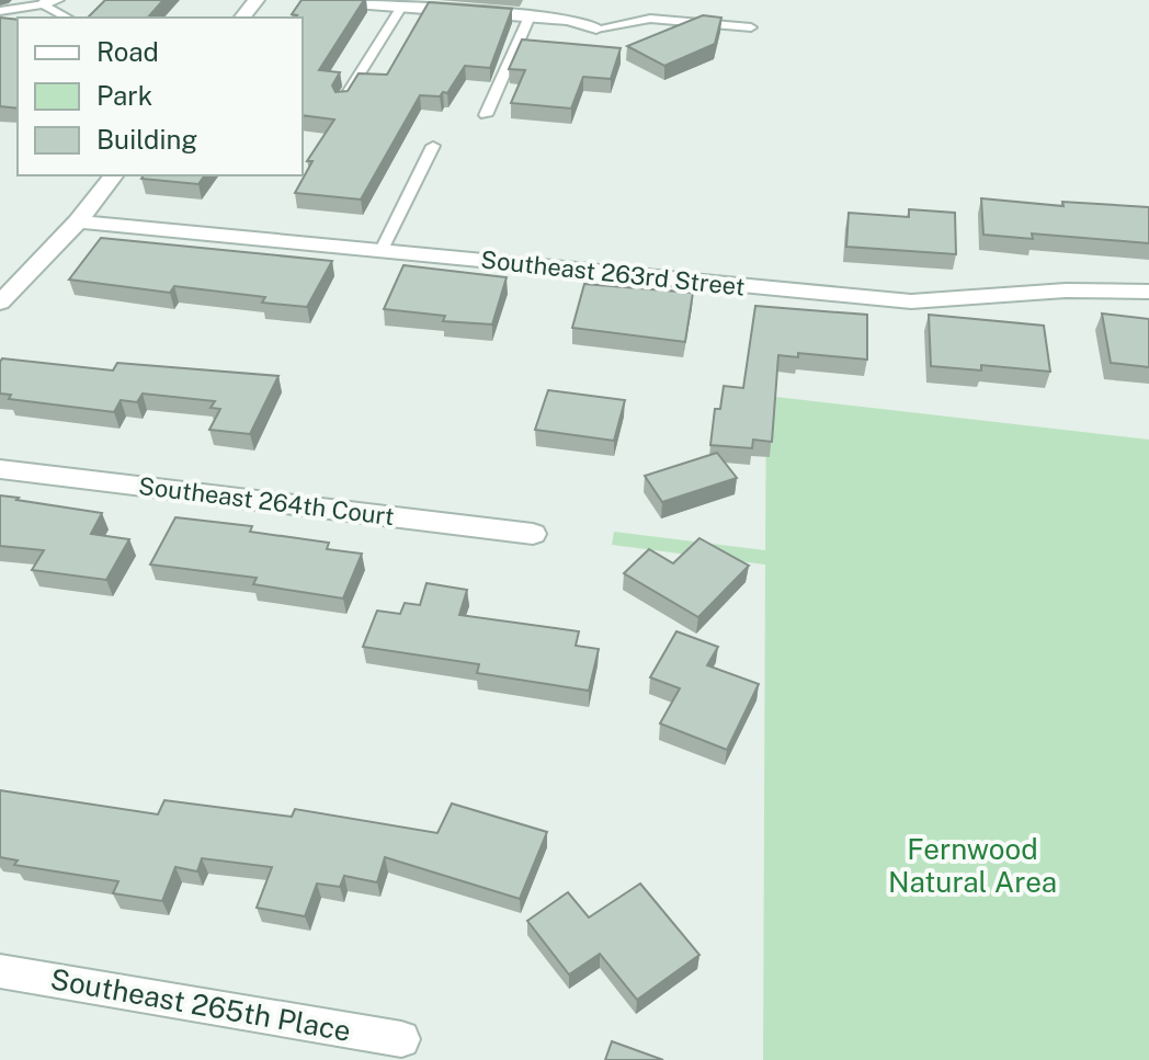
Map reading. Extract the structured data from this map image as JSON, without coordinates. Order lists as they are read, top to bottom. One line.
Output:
{"streets":{"street":["Southeast 263rd Street","Southeast 264th Court","Southeast 265th Place"]},"parks":["Fernwood Natural Area"],"legend":["Road","Park","Building"]}
